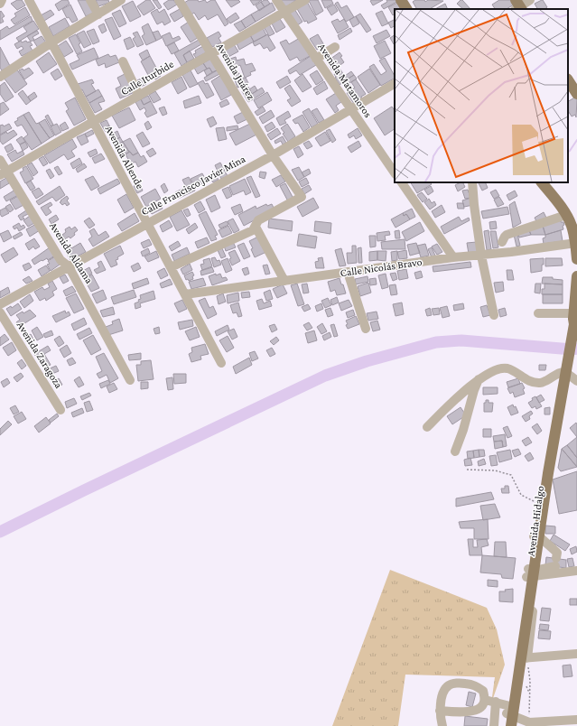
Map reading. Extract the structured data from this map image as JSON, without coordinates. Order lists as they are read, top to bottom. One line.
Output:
{"streets":{"main road":["Avenida Hidalgo"],"street":["Avenida Juárez","Calle Iturbide","Avenida Matamoros","Avenida Allende","Calle Francisco Javier Mina","Avenida Aldama","Calle Nicolás Bravo","Avenida Zaragoza"]},"crossings":[["Avenida Juárez","Calle Iturbide"],["Avenida Juárez","Calle Francisco Javier Mina"],["Calle Iturbide","Avenida Matamoros"],["Calle Iturbide","Avenida Allende"],["Calle Iturbide","Avenida Aldama"],["Avenida Matamoros","Calle Francisco Javier Mina"],["Avenida Allende","Calle Francisco Javier Mina"],["Avenida Allende","Calle Nicolás Bravo"],["Calle Francisco Javier Mina","Avenida Aldama"]]}
